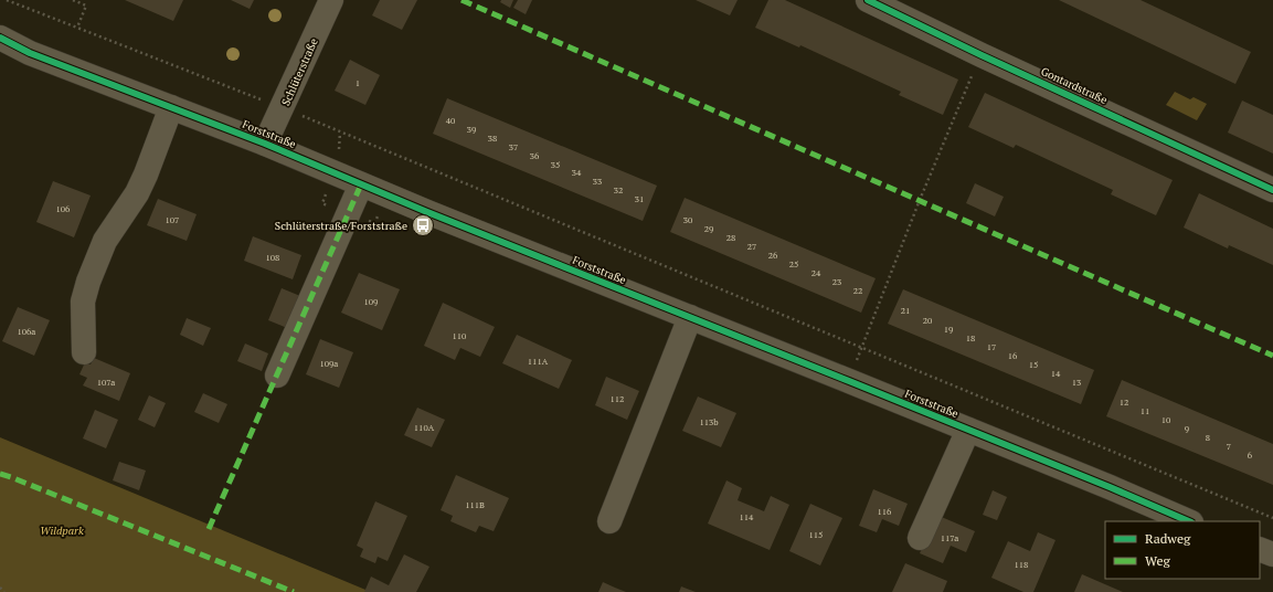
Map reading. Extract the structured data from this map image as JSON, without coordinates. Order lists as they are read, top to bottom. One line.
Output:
{"streets":{"street":["Schlüterstraße","Gontardstraße","Forststraße"]},"crossings":[["Schlüterstraße","Forststraße"]],"parks":["Wildpark"],"places":{"bus stop":["Schlüterstraße/Forststraße"]},"house_numbers":["1","40","39","38","37","36","35","34","33","32","31","106","107","30","29","28","27","26","108","25","24","23","22","109","21","20","19","106a","110","18","17","16","111A","109a","15","14","107a","13","112","12","11","10","113b","110A","9","8","7","6","111B","116","114","115","117a","118"],"legend":["Radweg","Weg"]}
